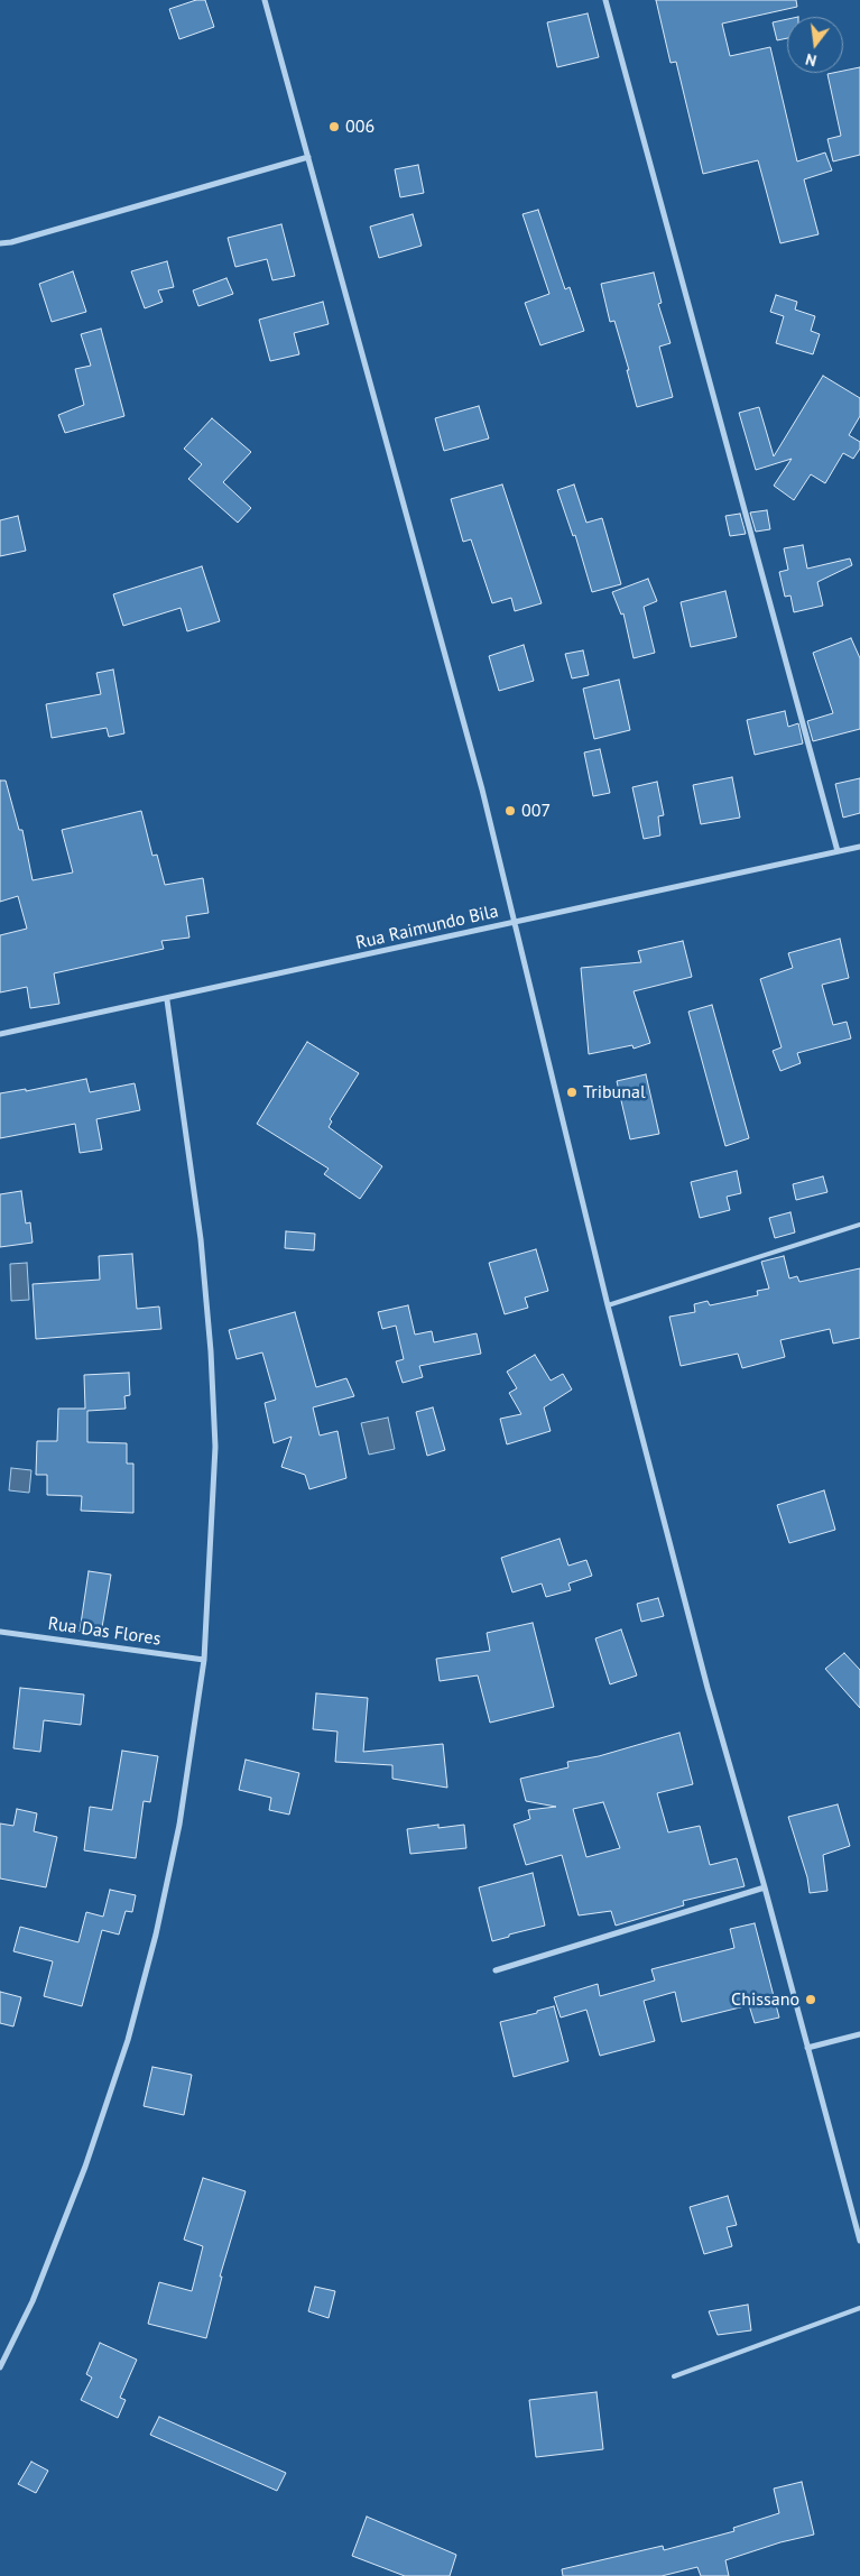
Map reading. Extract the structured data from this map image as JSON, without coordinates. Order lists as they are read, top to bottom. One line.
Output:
{"streets":{"street":["Rua Raimundo Bila","Rua Das Flores"]},"places":["006","007","Tribunal","Chissano"],"north":"bottom"}
